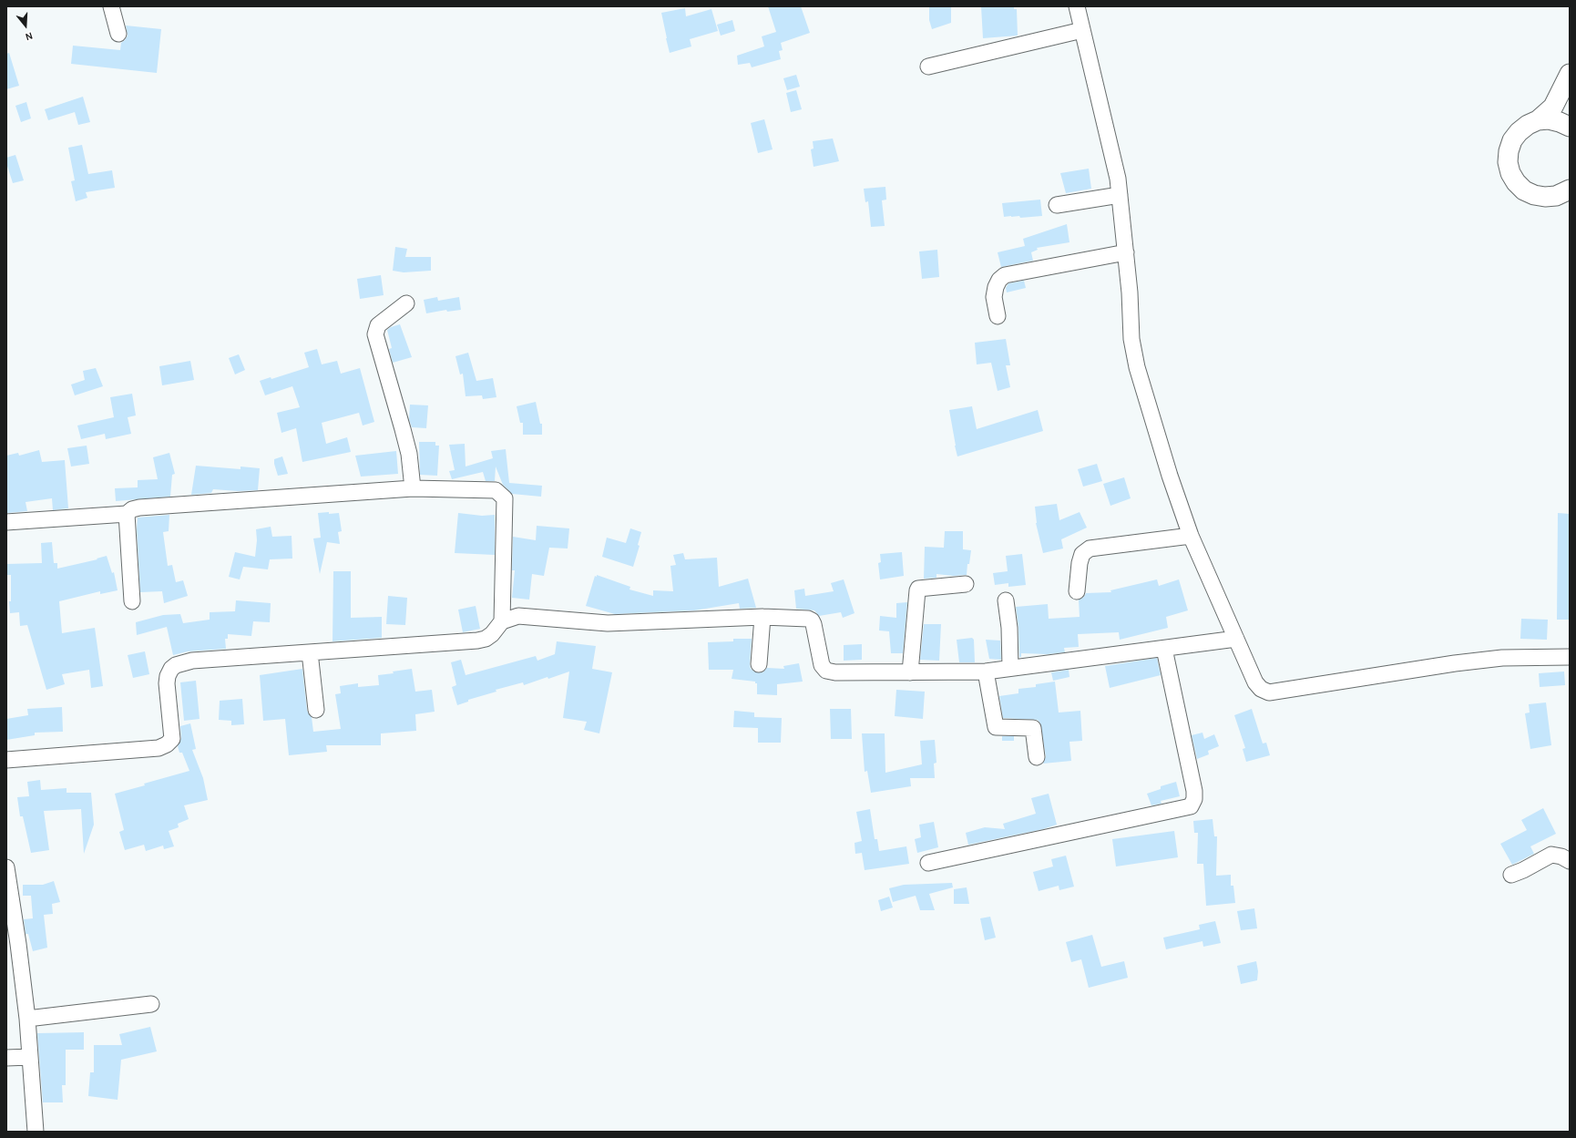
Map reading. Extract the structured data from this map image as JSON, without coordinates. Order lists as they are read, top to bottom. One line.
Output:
{"north":"bottom"}
